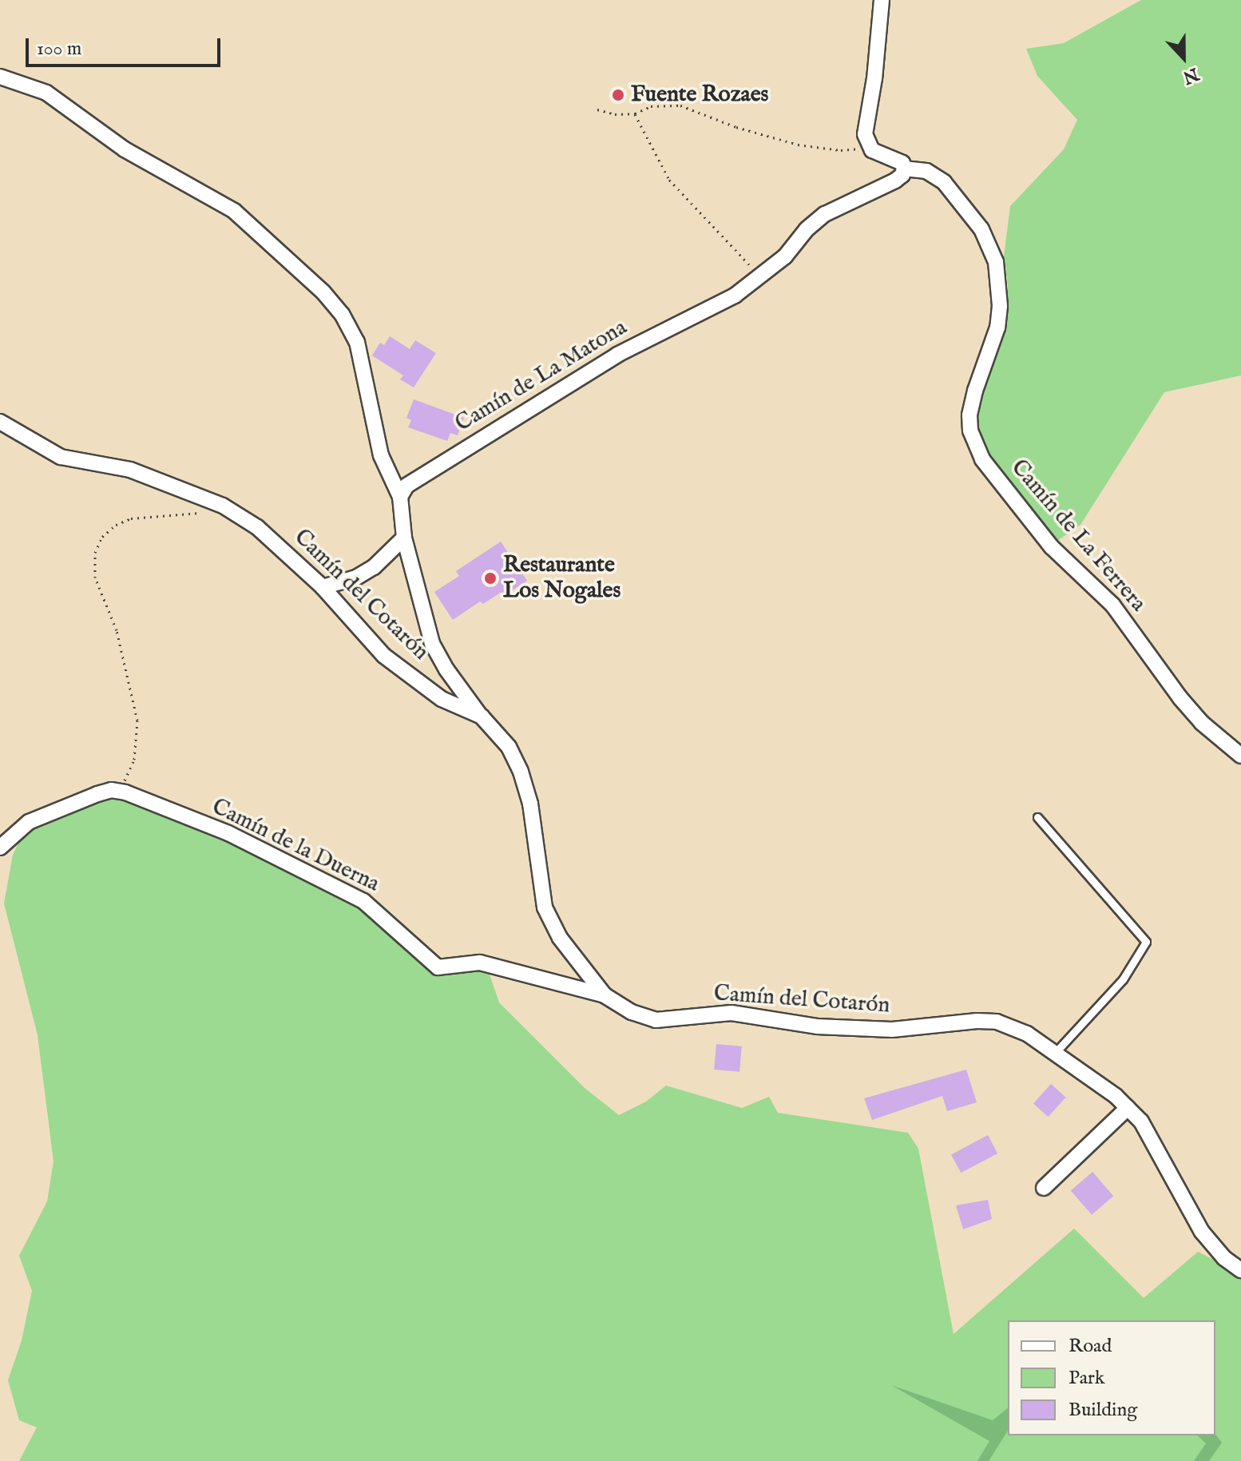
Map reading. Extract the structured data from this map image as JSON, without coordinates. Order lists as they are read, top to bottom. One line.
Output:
{"streets":{"street":["Camín de La Matona","Camín de La Ferrera","Camín del Cotarón","Camín de la Duerna"]},"crossings":[["Camín de La Matona","Camín de La Ferrera"],["Camín del Cotarón","Camín de la Duerna"]],"places":["Fuente Rozaes","Restaurante Los Nogales"],"legend":["Road","Park","Building"],"scale_bar":"100 m","north":"bottom"}
